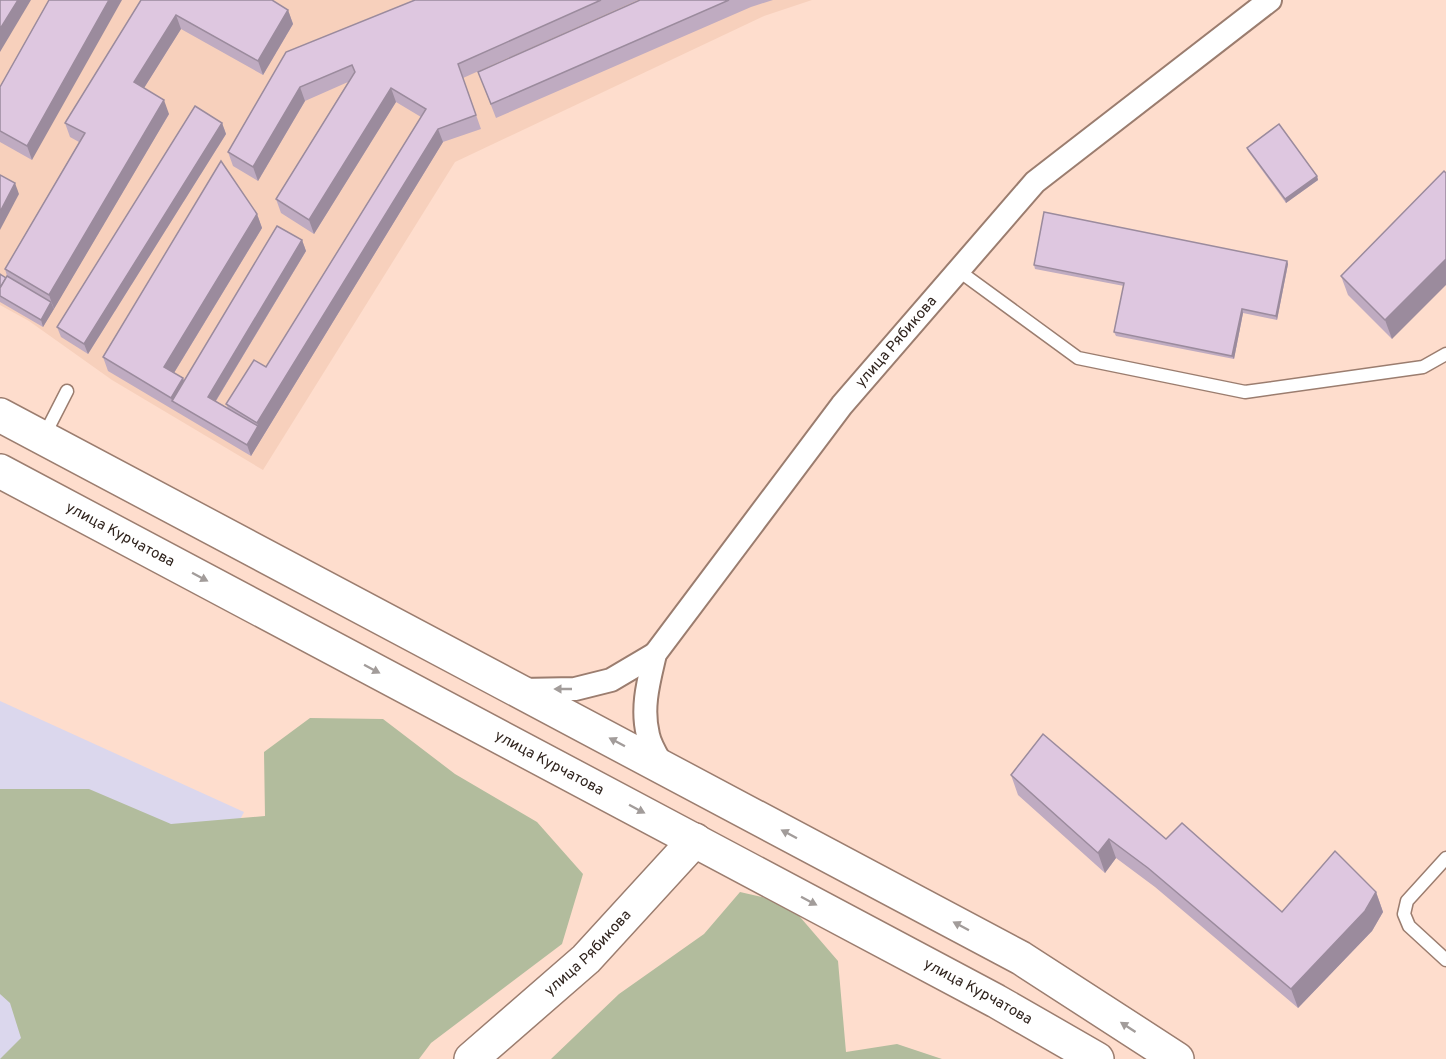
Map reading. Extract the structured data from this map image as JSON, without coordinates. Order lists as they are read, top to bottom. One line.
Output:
{"streets":{"main road":["улица Рябикова","улица Курчатова"]},"crossings":[["улица Рябикова","улица Курчатова"]]}
